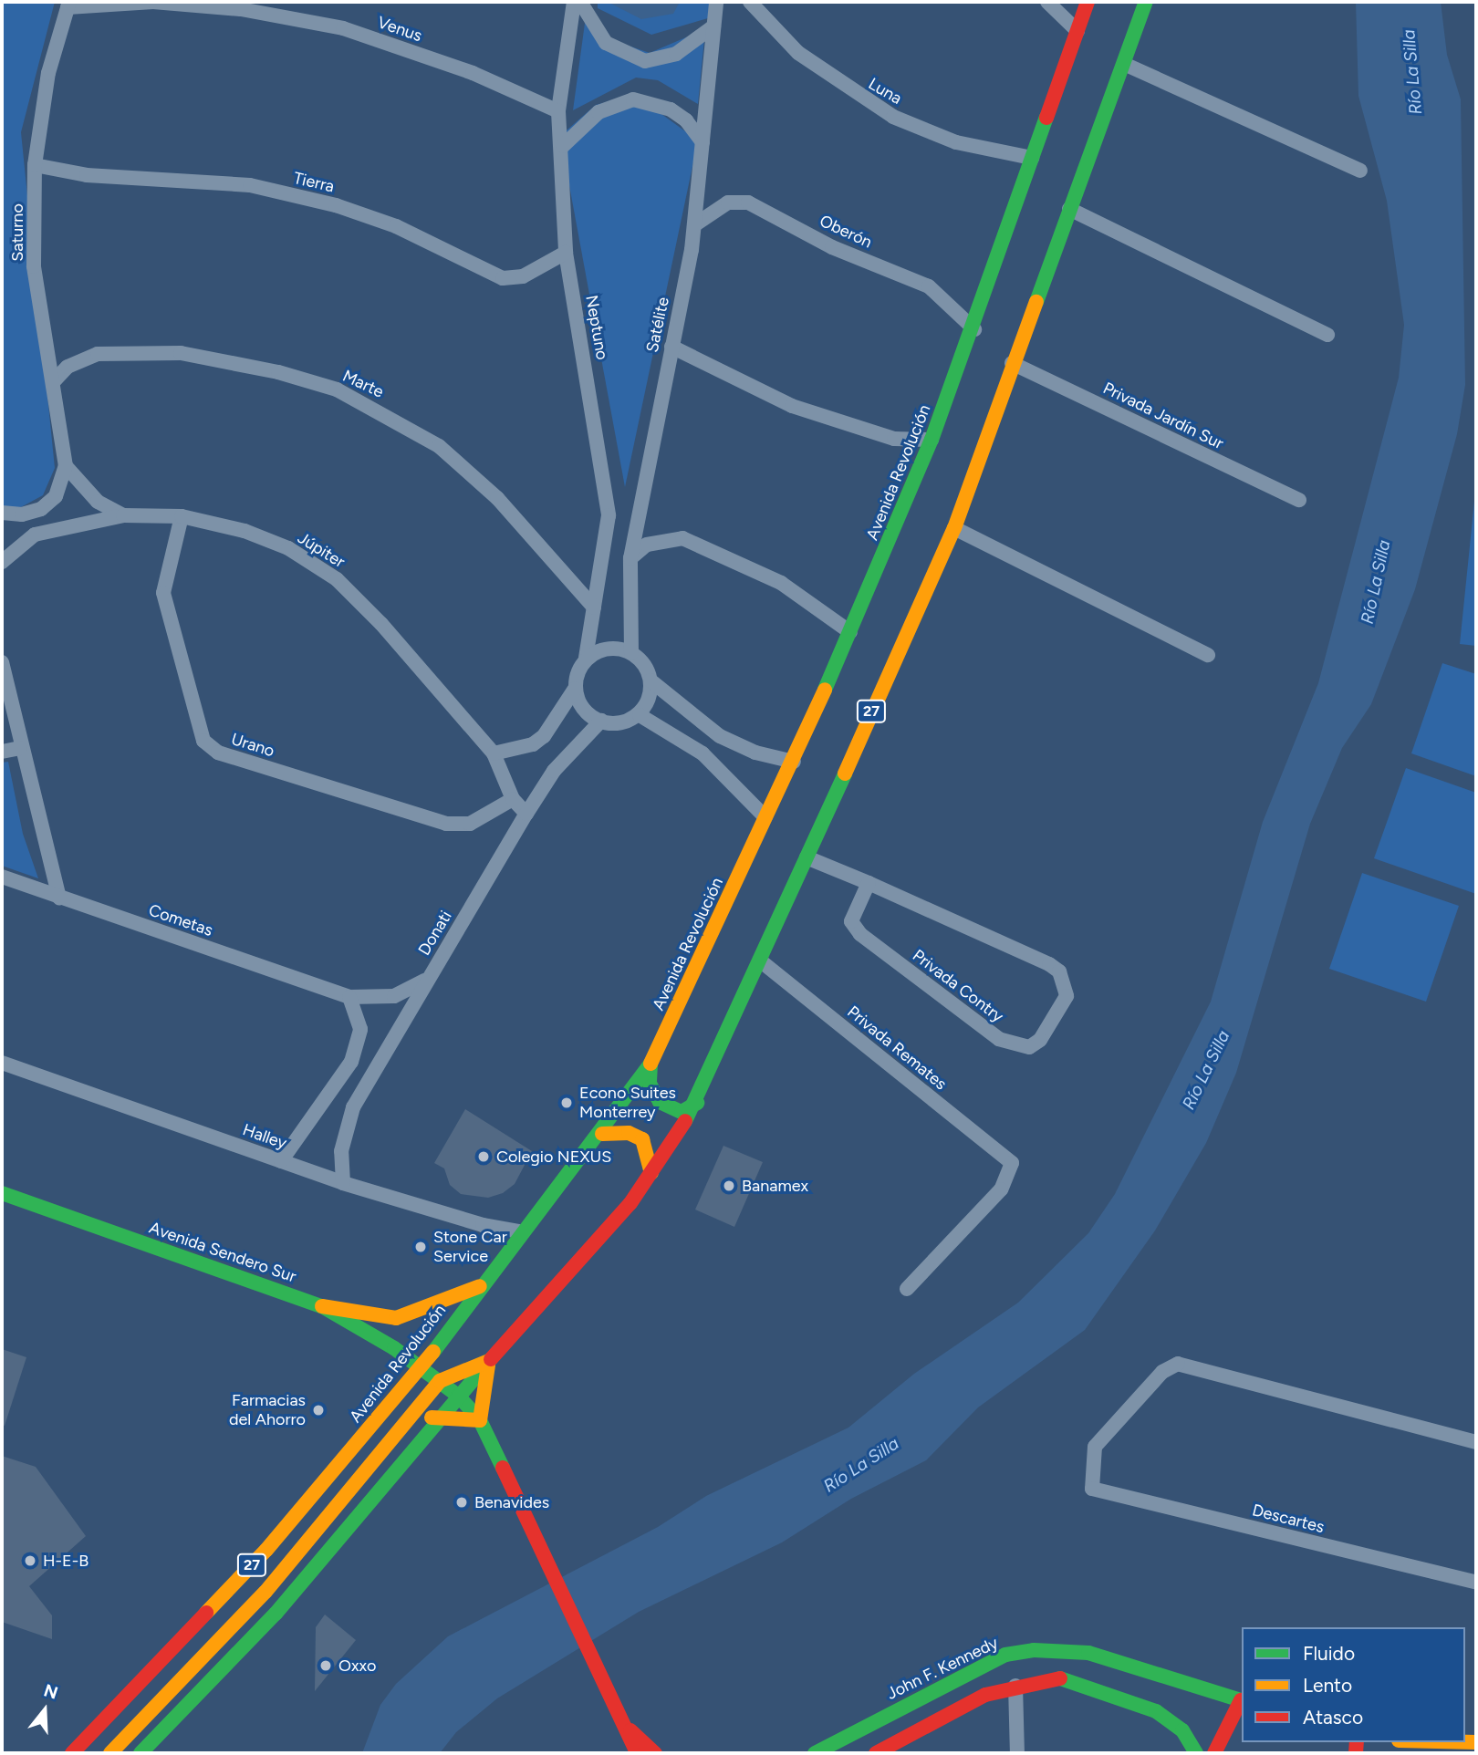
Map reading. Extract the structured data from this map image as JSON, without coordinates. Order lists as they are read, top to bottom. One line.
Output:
{"streets":{"main road":["Avenida Revolución","27","Avenida Sendero Sur","John F. Kennedy"],"street":["Venus","Luna","Tierra","Oberón","Saturno","Satélite","Neptuno","Marte","Privada Jardín Sur","Júpiter","Urano","Cometas","Donati","Privada Contry","Privada Remates","Halley","Descartes"]},"crossings":[["Venus","Saturno"],["Venus","Neptuno"],["Luna","Avenida Revolución"],["Tierra","Saturno"],["Tierra","Neptuno"],["Oberón","Satélite"],["Oberón","Avenida Revolución"],["Saturno","Marte"],["Satélite","Neptuno"],["Satélite","Donati"],["Neptuno","Marte"],["Neptuno","Donati"],["Privada Jardín Sur","27"],["Avenida Revolución","Halley"],["Avenida Revolución","Avenida Sendero Sur"],["Júpiter","Urano"],["Júpiter","Donati"],["27","Privada Contry"],["27","Privada Remates"],["27","Avenida Sendero Sur"],["Cometas","Donati"],["Donati","Halley"]],"water":["Río La Silla"],"places":["Econo Suites Monterrey","Colegio NEXUS","Banamex","Stone Car Service","Farmacias del Ahorro","Benavides","H-E-B","Oxxo"],"legend":["Fluido","Lento","Atasco"],"north":"top"}
